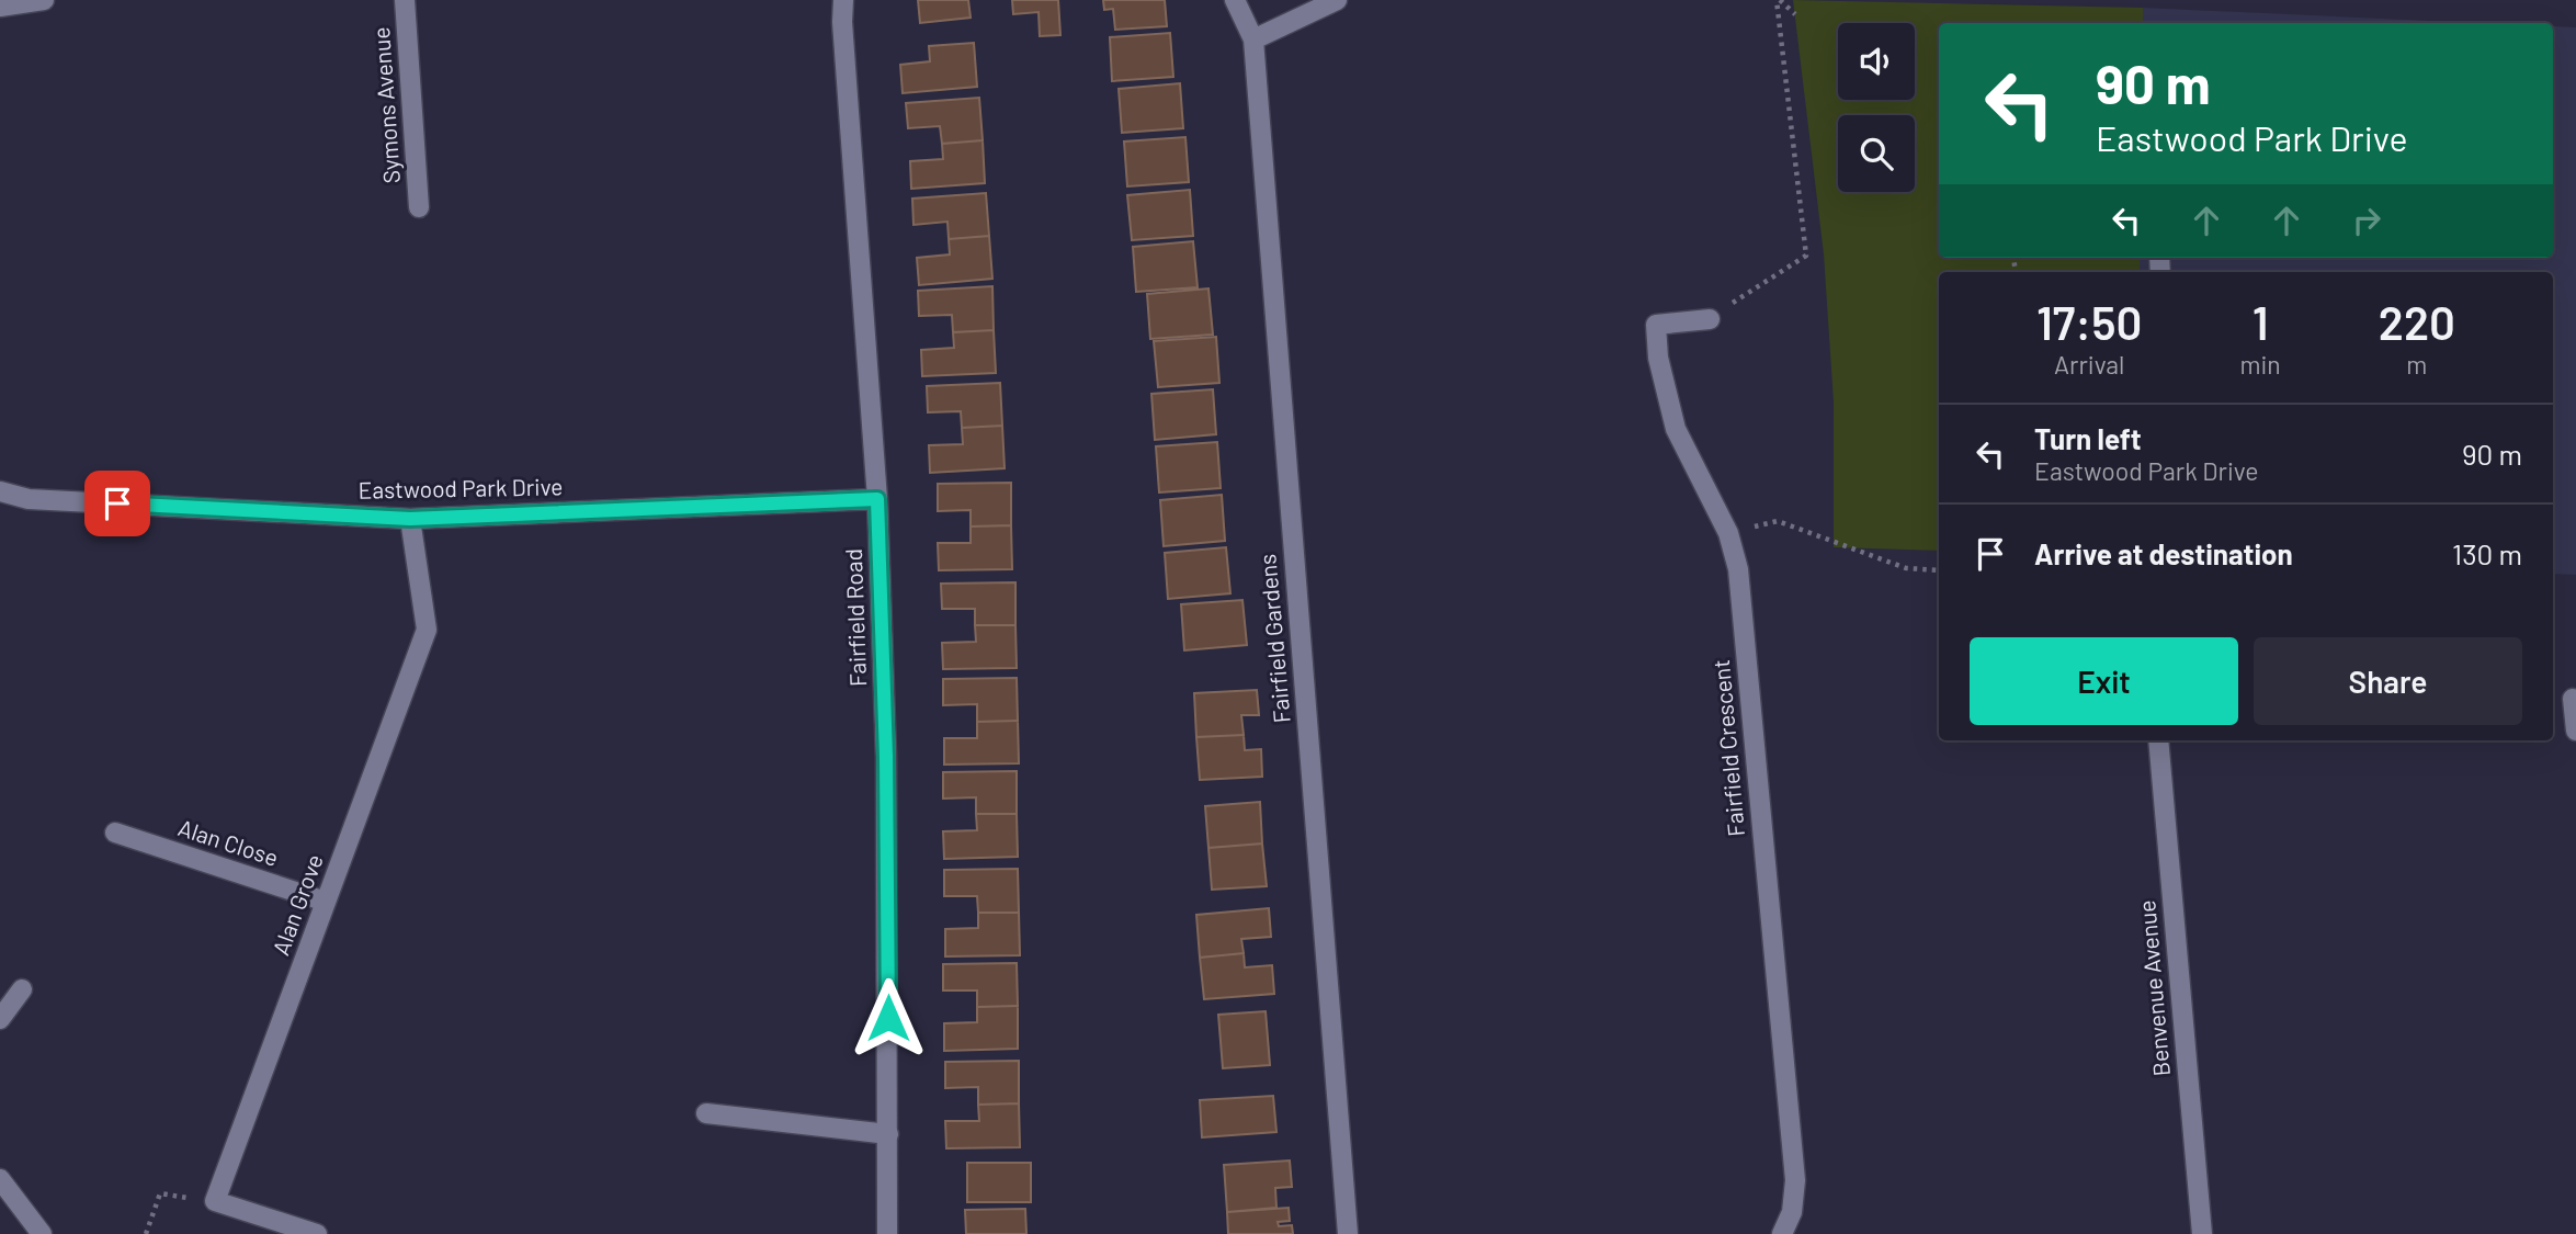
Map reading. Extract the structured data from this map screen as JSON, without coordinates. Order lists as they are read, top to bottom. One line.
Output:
{"streets":{"street":["Symons Avenue","Eastwood Park Drive","Fairfield Road","Fairfield Gardens","Fairfield Crescent","Alan Close","Alan Grove","Benvenue Avenue"]},"crossings":[["Eastwood Park Drive","Fairfield Road"],["Eastwood Park Drive","Alan Grove"],["Alan Close","Alan Grove"]],"page":{"turn":["90 m","Eastwood Park Drive"],"eta":["17:50","Arrival","1","min","220","m"],"list":[{"name":"Turn left","note":"Eastwood Park Drive","value":"90 m"},{"name":"Arrive at destination","value":"130 m"}],"buttons":["Exit","Share"]}}
